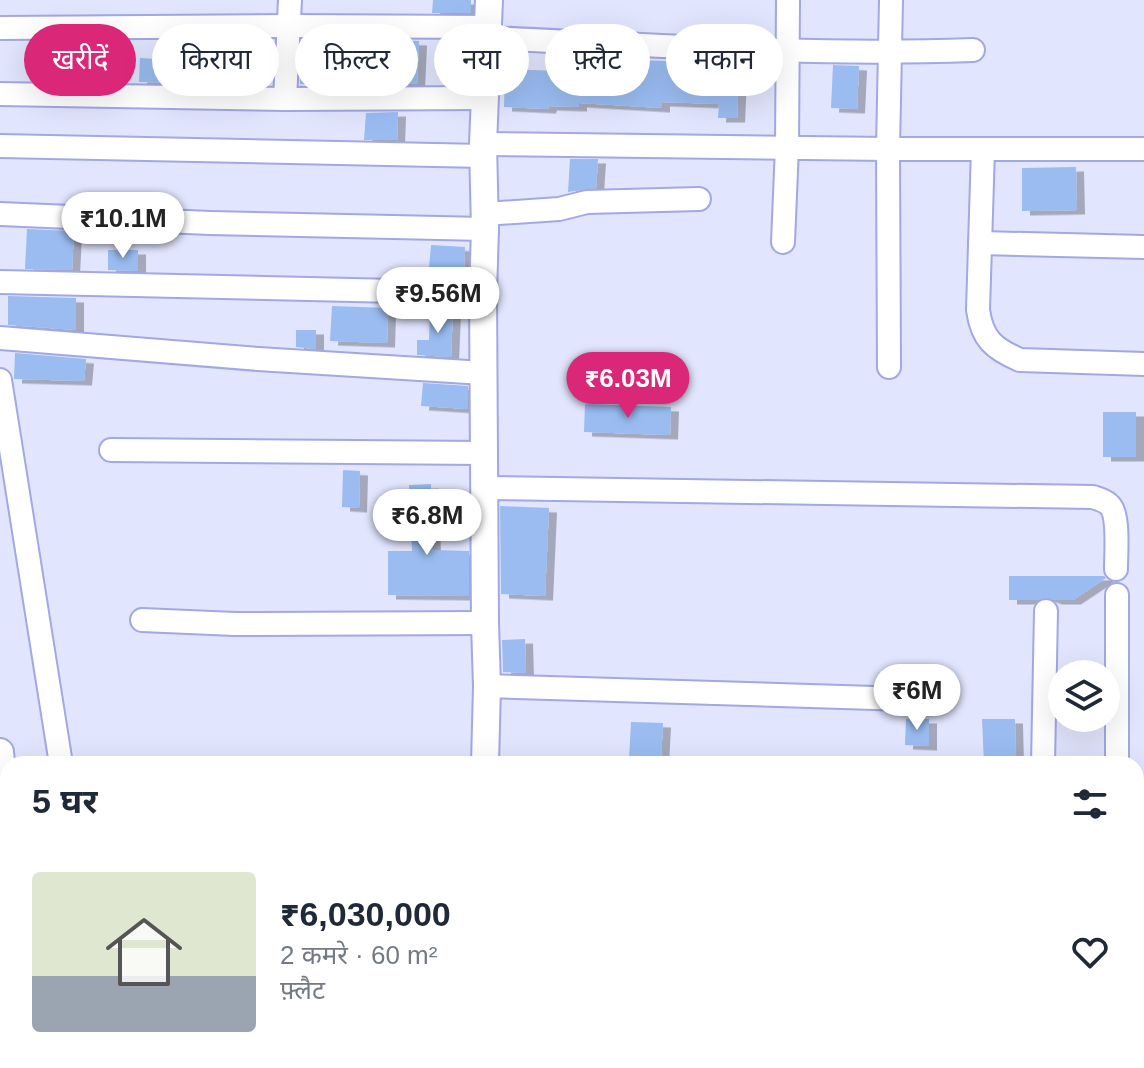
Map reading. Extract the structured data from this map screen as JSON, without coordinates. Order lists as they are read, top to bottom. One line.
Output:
{"page":{"chip":["खरीदें","किराया","फ़िल्टर","नया","फ़्लैट","मकान"],"price":["₹10.1M","₹9.56M","₹6.03M","₹6.8M","₹6M"],"heading":"5 घर","list":[{"name":"₹6,030,000","note":"2 कमरे · 60 m² · फ़्लैट"}]}}
